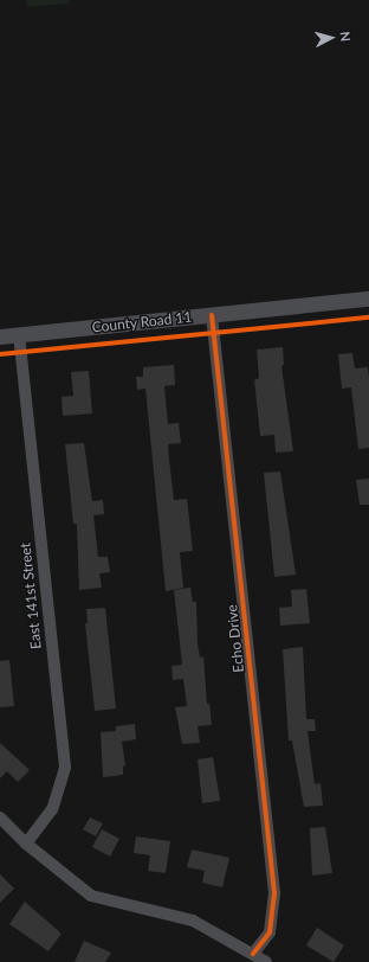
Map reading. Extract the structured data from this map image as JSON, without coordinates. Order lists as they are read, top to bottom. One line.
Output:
{"streets":{"street":["County Road 11","East 141st Street","Echo Drive"]},"crossings":[["County Road 11","East 141st Street"],["County Road 11","Echo Drive"]],"north":"right"}
